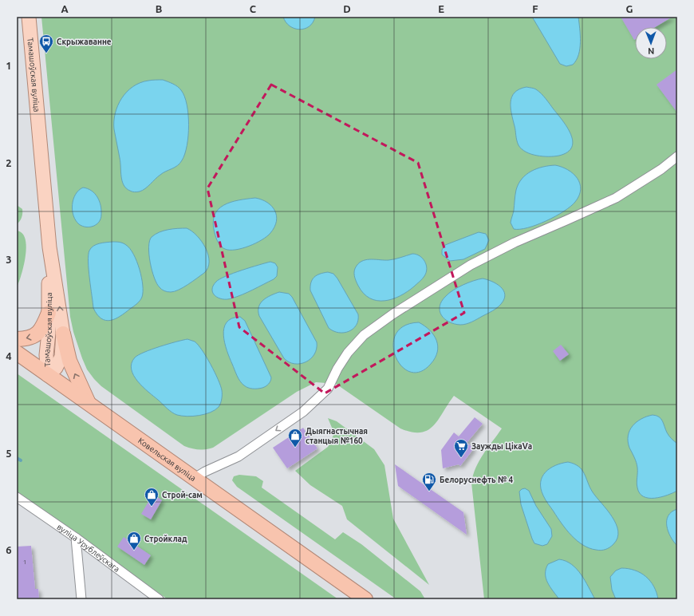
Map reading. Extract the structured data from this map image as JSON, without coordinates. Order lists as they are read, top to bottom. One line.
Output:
{"streets":{"highway":["Ковельская вуліца"],"main road":["Тамашоўская вуліца"],"street":["вуліца Урублеўскага"]},"crossings":[["Тамашоўская вуліца","Ковельская вуліца"]],"places":{"bus stop":["Скрыжаванне"],"shop":["Дыягнастычная станцыя №160","Строй-сам","Стройклад"],"supermarket":["Заужды ЦікаVа"],"fuel station":["Белоруснефть № 4"]},"house_numbers":["1"],"north":"bottom","grid":{"columns":["A","B","C","D","E","F","G"],"rows":["1","2","3","4","5","6"]}}
